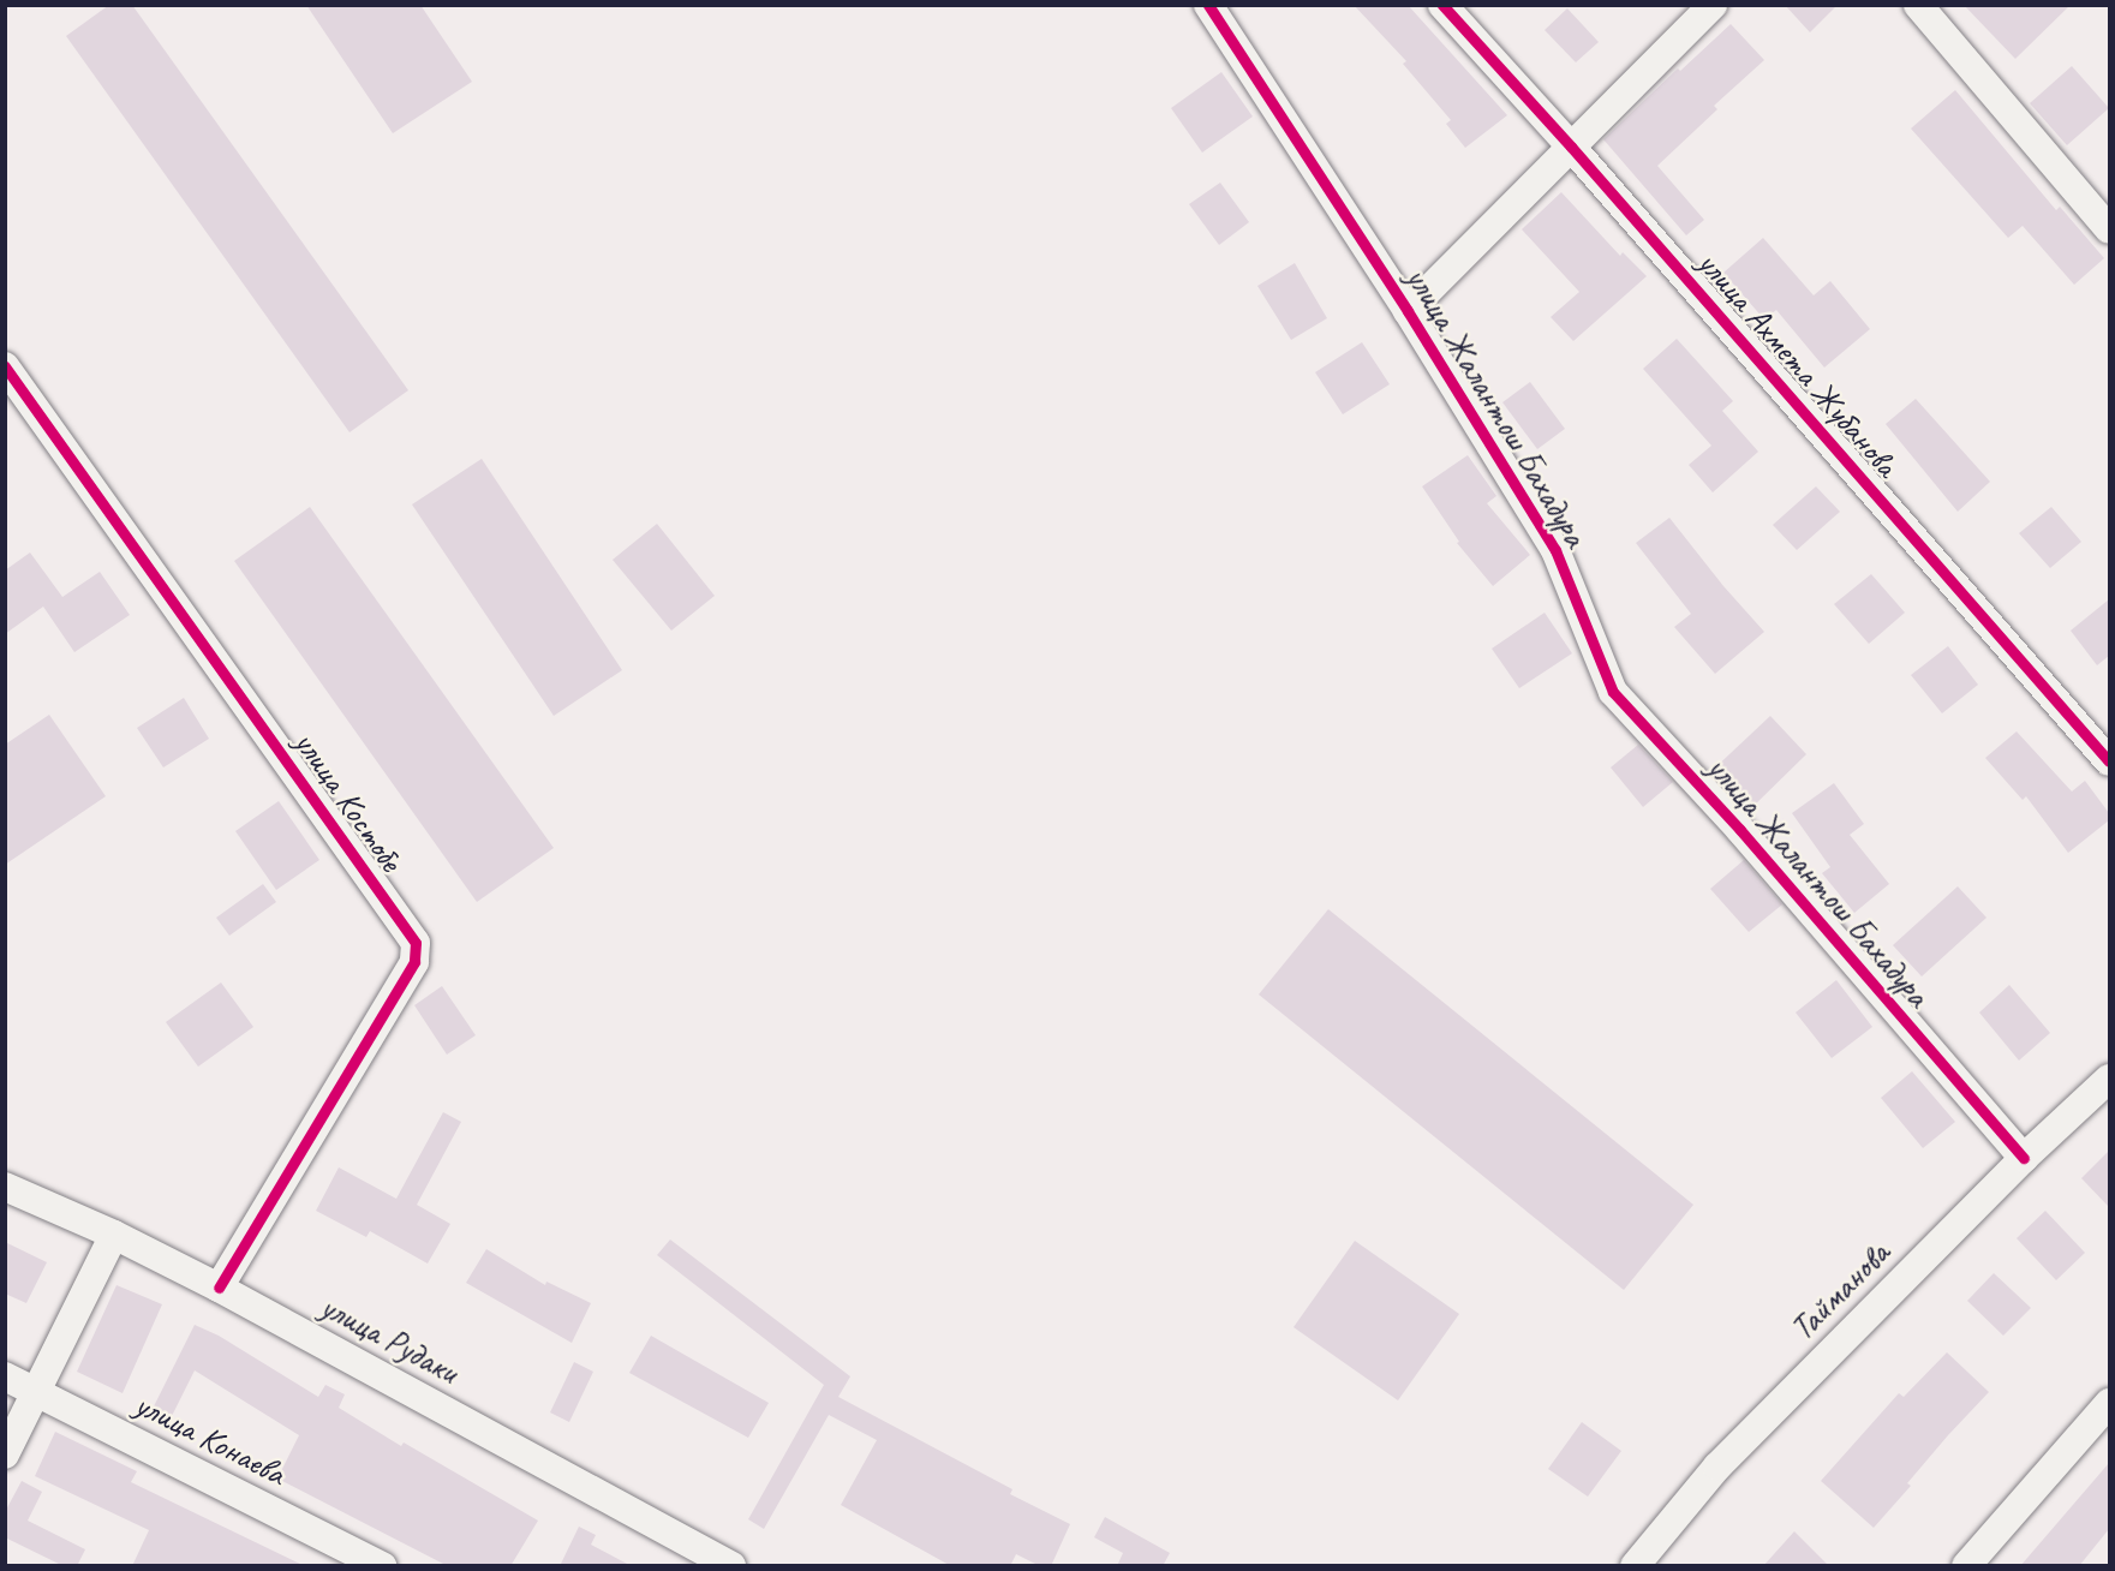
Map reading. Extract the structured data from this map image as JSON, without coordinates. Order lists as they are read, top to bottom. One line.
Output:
{"streets":{"street":["улица Ахмета Жубанова","улица Жалантош Бахадура","улица Костобе","Тайманова","улица Рудаки","улица Конаева"]},"crossings":[["улица Жалантош Бахадура","Тайманова"],["улица Костобе","улица Рудаки"]]}
